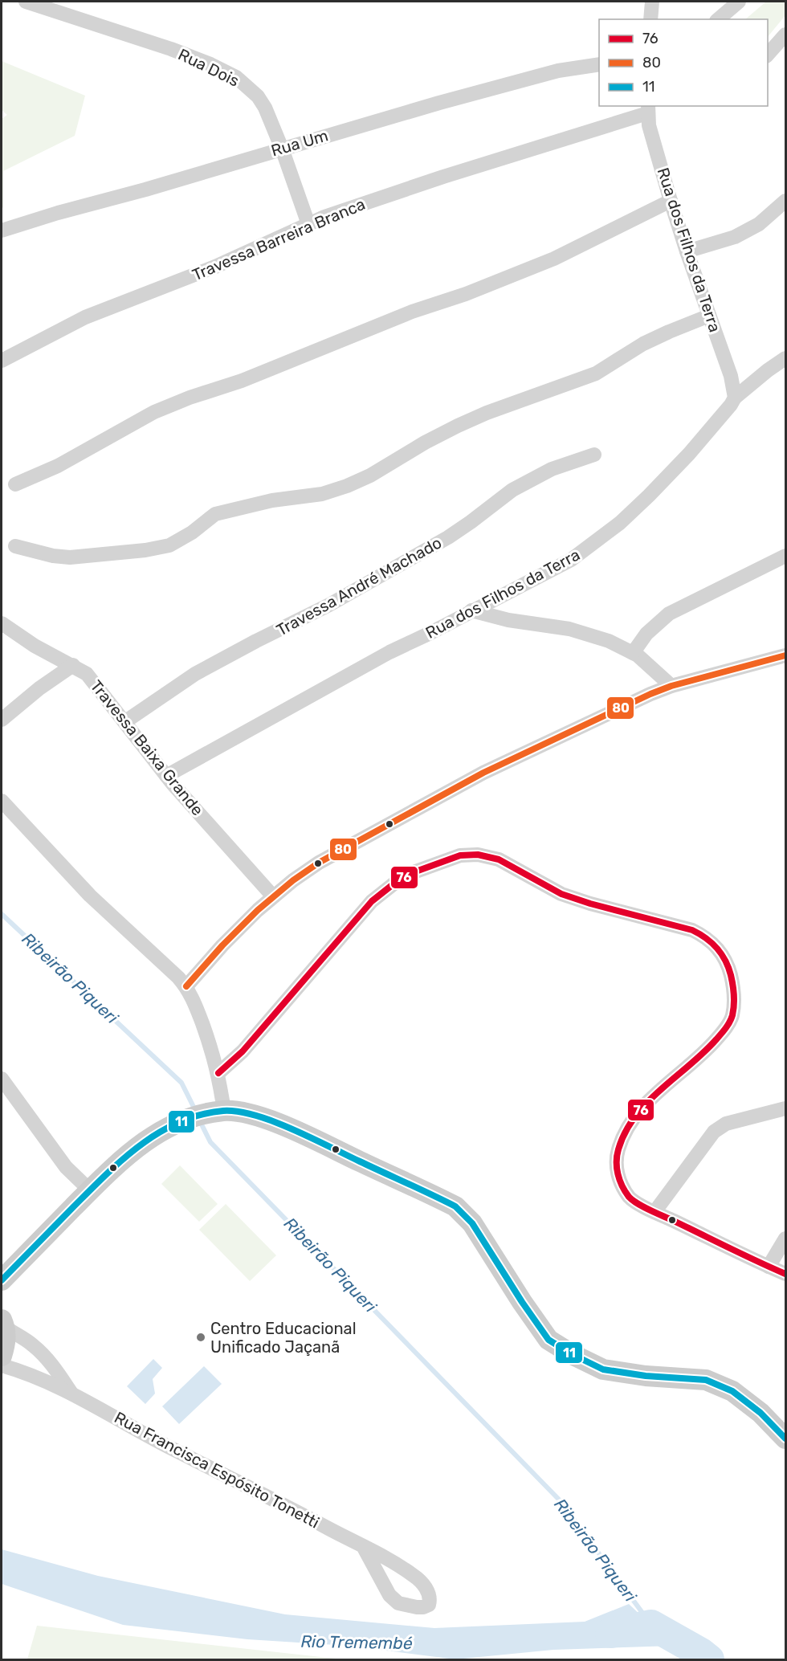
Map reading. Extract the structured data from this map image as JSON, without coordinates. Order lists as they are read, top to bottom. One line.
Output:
{"streets":{"street":["Rua Dois","Rua Um","Travessa Barreira Branca","Rua dos Filhos da Terra","Travessa André Machado","Travessa Baixa Grande","Rua Francisca Espósito Tonetti"]},"crossings":[["Rua Dois","Rua Um"],["Rua Dois","Travessa Barreira Branca"],["Travessa Barreira Branca","Rua dos Filhos da Terra"],["Rua dos Filhos da Terra","Travessa Baixa Grande"],["Travessa André Machado","Travessa Baixa Grande"]],"water":["Ribeirão Piqueri","Rio Tremembé"],"places":["Centro Educacional Unificado Jaçanã"],"lines":["transit line 80","transit line 76","transit line 11"],"legend":["76","80","11"]}
